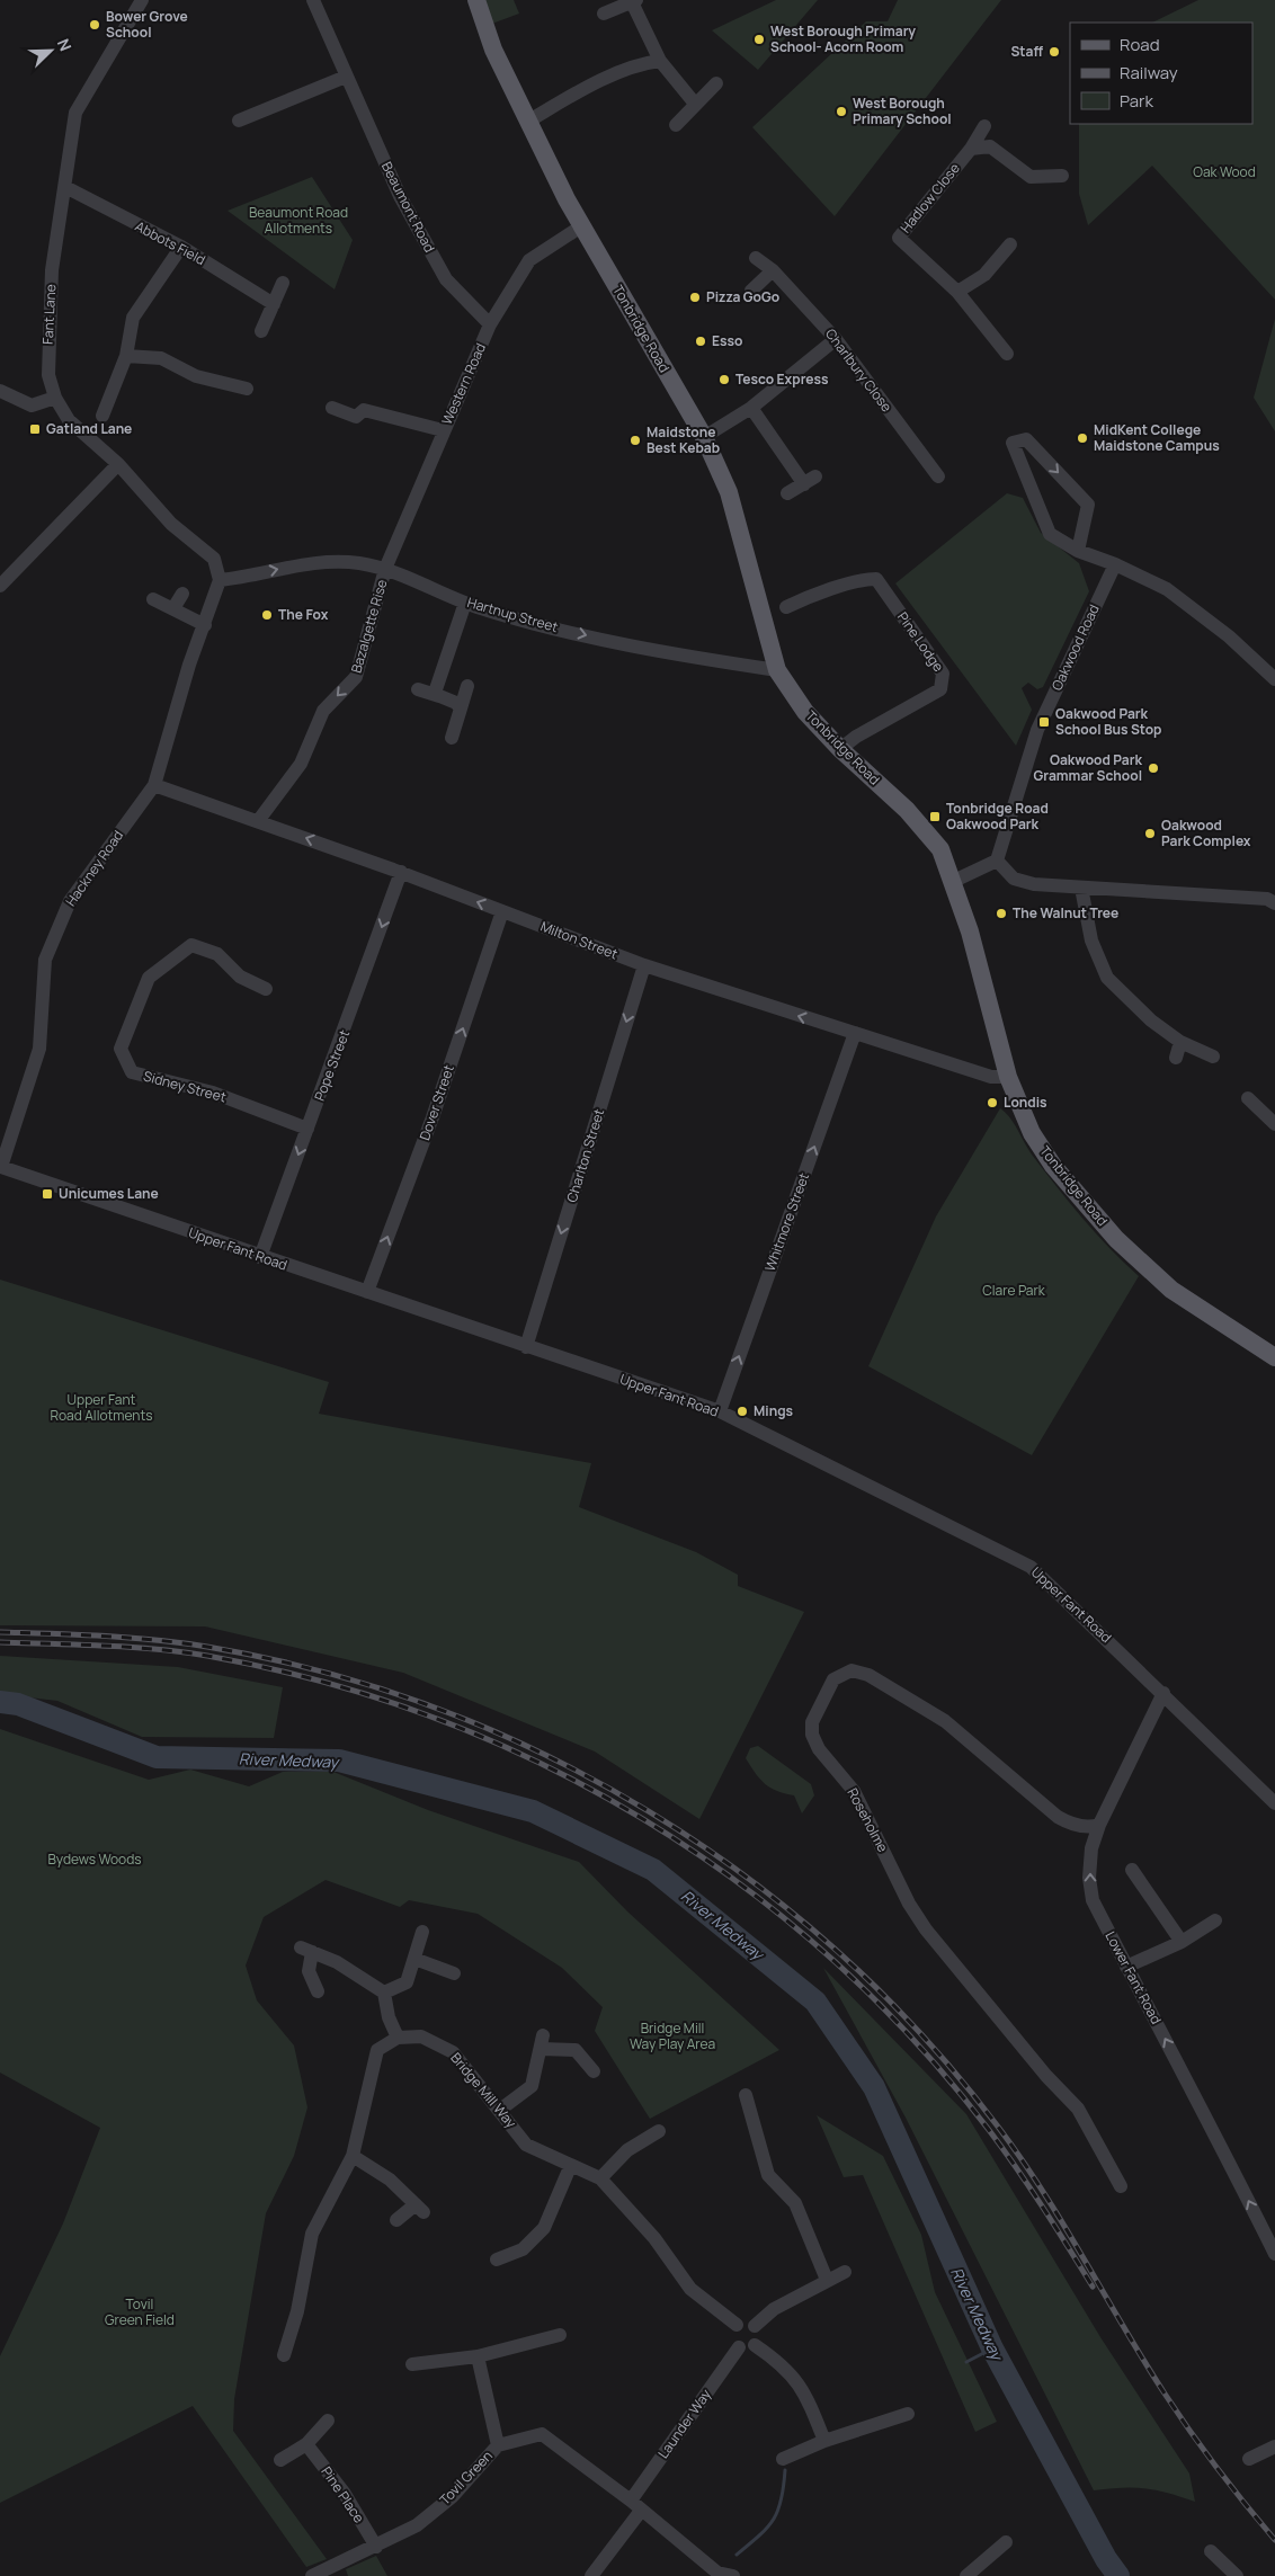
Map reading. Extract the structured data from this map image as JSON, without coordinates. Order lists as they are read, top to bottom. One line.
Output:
{"streets":{"main road":["Tonbridge Road"],"street":["Hadlow Close","Beaumont Road","Abbots Field","Fant Lane","Charlbury Close","Western Road","Hartnup Street","Bazalgette Rise","Pine Lodge","Oakwood Road","Hackney Road","Milton Street","Pope Street","Sidney Street","Dover Street","Charlton Street","Whitmore Street","Upper Fant Road","Roseholme","Lower Fant Road","Bridge Mill Way","Launder Way","Tovil Green","Pine Place"]},"crossings":[["Beaumont Road","Western Road"],["Abbots Field","Fant Lane"],["Fant Lane","Hartnup Street"],["Fant Lane","Hackney Road"],["Tonbridge Road","Western Road"],["Tonbridge Road","Hartnup Street"],["Tonbridge Road","Pine Lodge"],["Tonbridge Road","Milton Street"],["Western Road","Hartnup Street"],["Western Road","Bazalgette Rise"],["Hartnup Street","Bazalgette Rise"],["Hartnup Street","Hackney Road"],["Bazalgette Rise","Milton Street"],["Hackney Road","Milton Street"],["Hackney Road","Upper Fant Road"],["Milton Street","Pope Street"],["Milton Street","Dover Street"],["Milton Street","Charlton Street"],["Milton Street","Whitmore Street"],["Pope Street","Sidney Street"],["Pope Street","Upper Fant Road"],["Dover Street","Upper Fant Road"],["Charlton Street","Upper Fant Road"],["Whitmore Street","Upper Fant Road"],["Upper Fant Road","Lower Fant Road"],["Roseholme","Lower Fant Road"],["Bridge Mill Way","Launder Way"],["Launder Way","Tovil Green"],["Tovil Green","Pine Place"]],"one_way":["Hartnup Street","Milton Street","Pope Street","Dover Street","Charlton Street","Whitmore Street","Lower Fant Road"],"water":["River Medway"],"parks":["Oak Wood","Beaumont Road Allotments","Clare Park","Upper Fant Road Allotments","Bydews Woods","Bridge Mill Way Play Area","Tovil Green Field"],"places":{"other":["Bower Grove School","West Borough Primary School- Acorn Room","Staff","West Borough Primary School","Pizza GoGo","Esso","Tesco Express","MidKent College Maidstone Campus","Maidstone Best Kebab","The Fox","Oakwood Park Grammar School","Oakwood Park Complex","The Walnut Tree","Londis","Mings"],"transit":["Gatland Lane","Oakwood Park School Bus Stop","Tonbridge Road Oakwood Park","Unicumes Lane"]},"legend":["Road","Railway","Park"],"north":"top right"}
